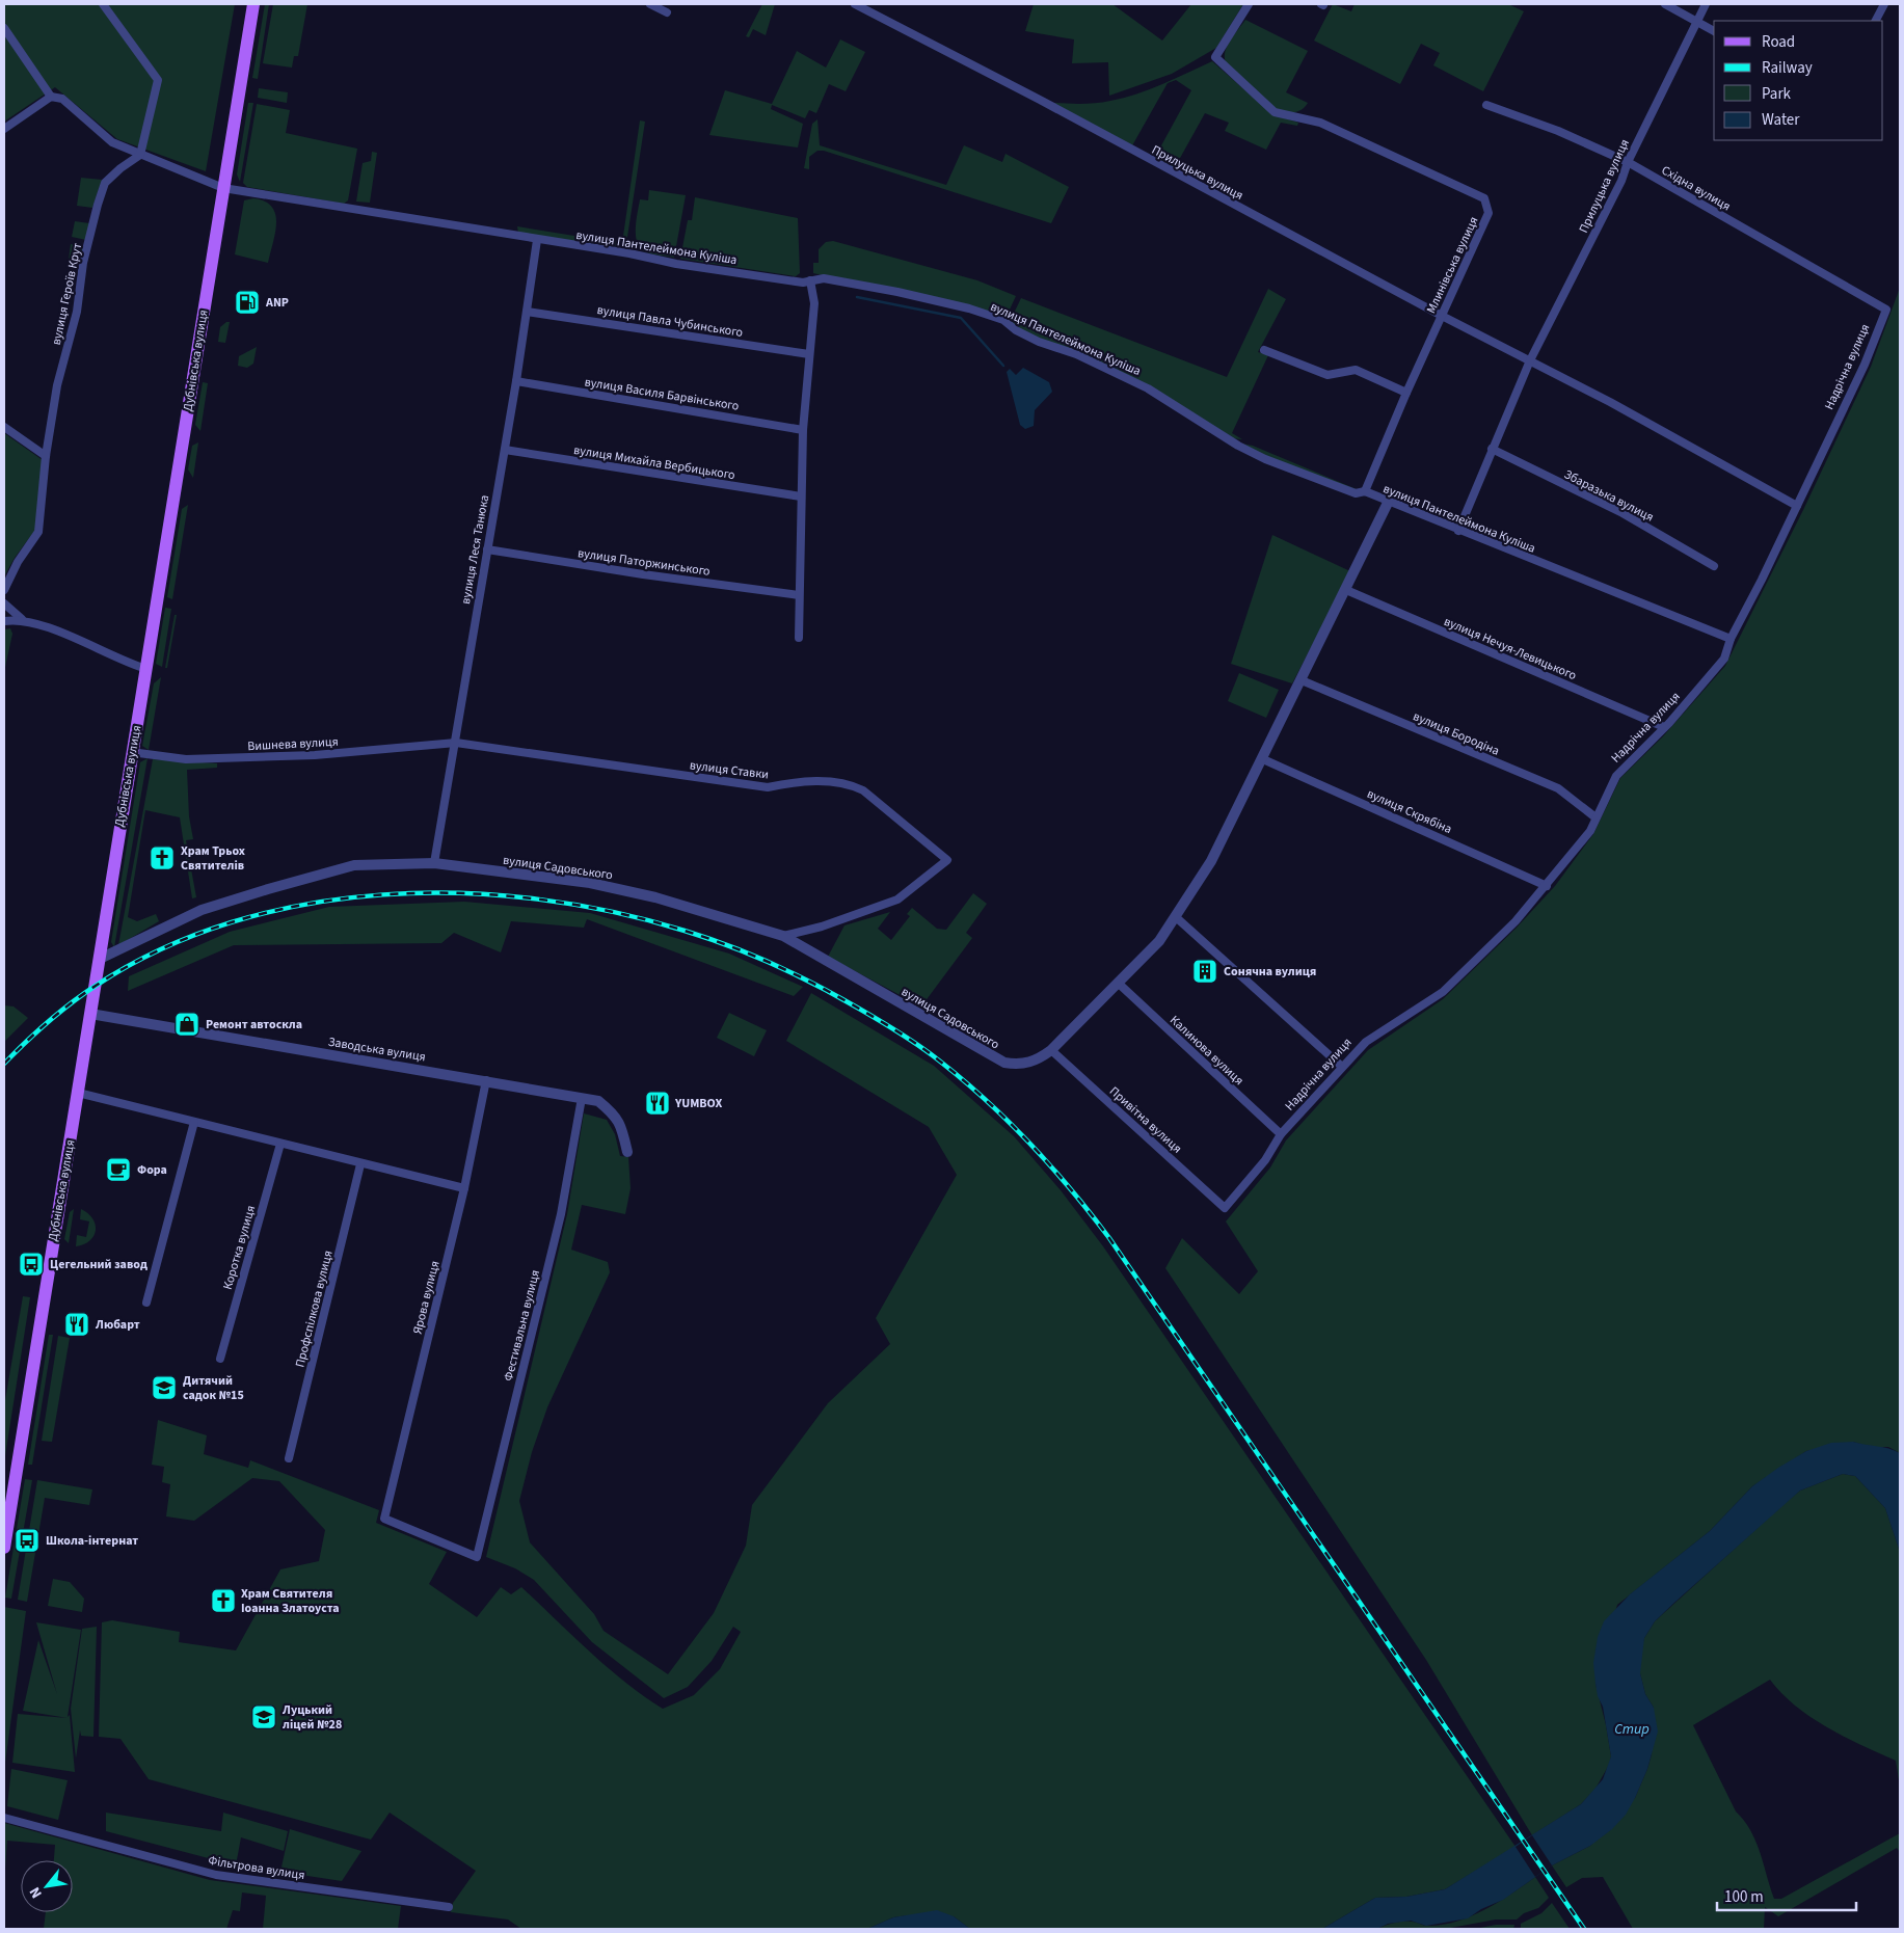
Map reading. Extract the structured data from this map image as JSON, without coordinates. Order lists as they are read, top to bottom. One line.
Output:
{"streets":{"main road":["Дубнівська вулиця"],"street":["Прилуцька вулиця","Східна вулиця","вулиця Пантелеймона Куліша","Млинівська вулиця","вулиця Героїв Крут","вулиця Павла Чубинського","Надрічна вулиця","вулиця Василя Барвінського","вулиця Михайла Вербицького","Збаразька вулиця","вулиця Леся Танюка","вулиця Паторжинського","вулиця Нечуя-Левицького","вулиця Бородіна","Вишнева вулиця","вулиця Ставки","вулиця Скрябіна","вулиця Садовського","Заводська вулиця","Калинова вулиця","Привітна вулиця","Коротка вулиця","Ярова вулиця","Профспілкова вулиця","Фестивальна вулиця","Фільтрова вулиця"]},"crossings":[["Прилуцька вулиця","Східна вулиця"],["Прилуцька вулиця","вулиця Пантелеймона Куліша"],["Прилуцька вулиця","Млинівська вулиця"],["Прилуцька вулиця","Надрічна вулиця"],["Прилуцька вулиця","Збаразька вулиця"],["Східна вулиця","Надрічна вулиця"],["вулиця Пантелеймона Куліша","Млинівська вулиця"],["вулиця Пантелеймона Куліша","Дубнівська вулиця"],["вулиця Пантелеймона Куліша","Надрічна вулиця"],["вулиця Пантелеймона Куліша","вулиця Леся Танюка"],["вулиця Павла Чубинського","вулиця Леся Танюка"],["Дубнівська вулиця","Вишнева вулиця"],["Дубнівська вулиця","вулиця Садовського"],["Дубнівська вулиця","Заводська вулиця"],["Надрічна вулиця","вулиця Нечуя-Левицького"],["Надрічна вулиця","вулиця Бородіна"],["Надрічна вулиця","вулиця Скрябіна"],["Надрічна вулиця","Калинова вулиця"],["Надрічна вулиця","Привітна вулиця"],["вулиця Василя Барвінського","вулиця Леся Танюка"],["вулиця Михайла Вербицького","вулиця Леся Танюка"],["вулиця Леся Танюка","вулиця Паторжинського"],["вулиця Леся Танюка","Вишнева вулиця"],["вулиця Леся Танюка","вулиця Ставки"],["вулиця Леся Танюка","вулиця Садовського"],["Вишнева вулиця","вулиця Ставки"],["вулиця Ставки","вулиця Садовського"],["вулиця Садовського","Привітна вулиця"],["Заводська вулиця","Ярова вулиця"],["Заводська вулиця","Фестивальна вулиця"],["Ярова вулиця","Фестивальна вулиця"]],"water":["Стир"],"places":{"fuel station":["ANP"],"church":["Храм Трьох Святителів","Храм Святителя Іоанна Златоуста"],"building":["Сонячна вулиця"],"shop":["Ремонт автоскла"],"restaurant":["YUMBOX","Любарт"],"cafe":["Фора"],"bus stop":["Цегельний завод","Школа-інтернат"],"school or university":["Дитячий садок №15","Луцький ліцей №28"]},"legend":["Road","Railway","Park","Water"],"scale_bar":"100 m","north":"bottom left"}
